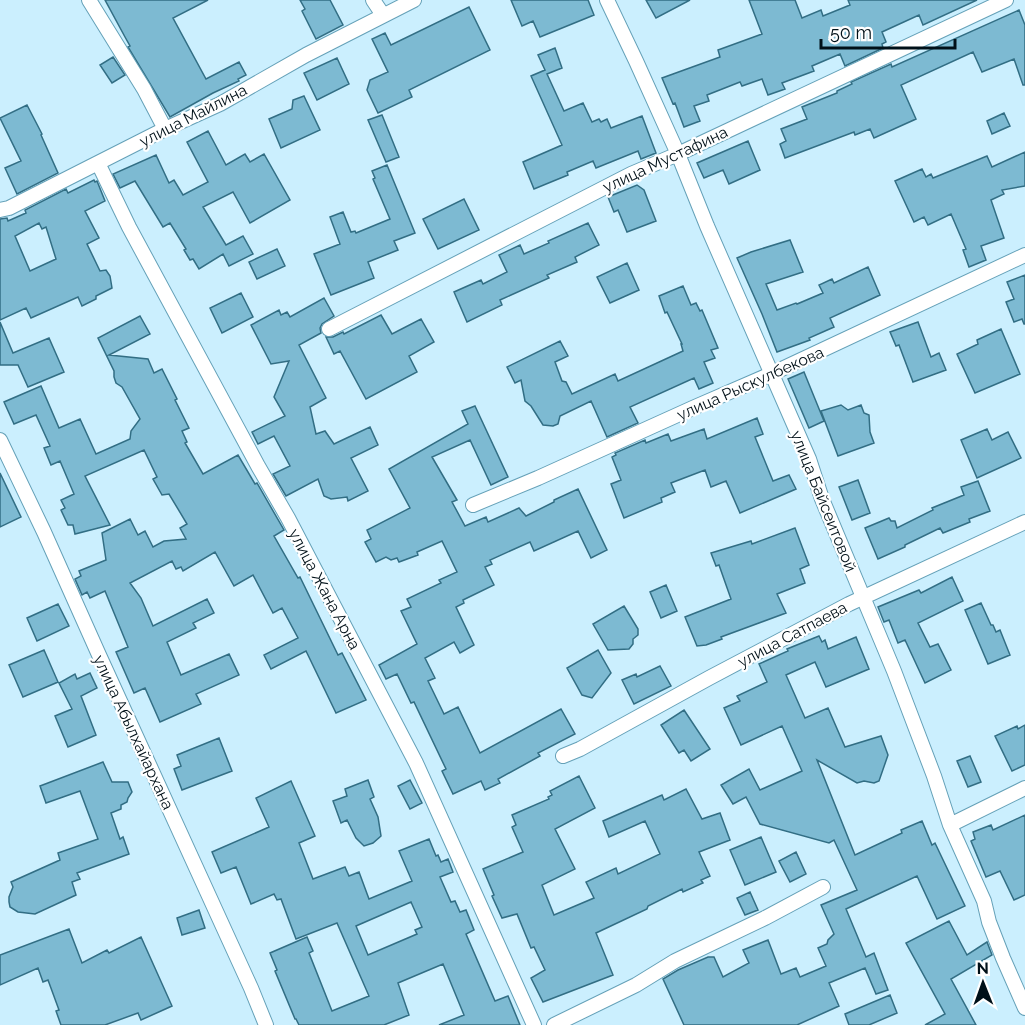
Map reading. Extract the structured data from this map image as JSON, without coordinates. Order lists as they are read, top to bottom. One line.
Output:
{"streets":{"street":["улица Майлина","улица Мустафина","улица Рыскулбекова","улица Байсеитовой","улица Жана Арна","улица Сатпаева","улица Абылхайархана"]},"crossings":[["улица Майлина","улица Жана Арна"],["улица Мустафина","улица Байсеитовой"],["улица Рыскулбекова","улица Байсеитовой"],["улица Байсеитовой","улица Сатпаева"]],"scale_bar":"50 m","north":"top"}
